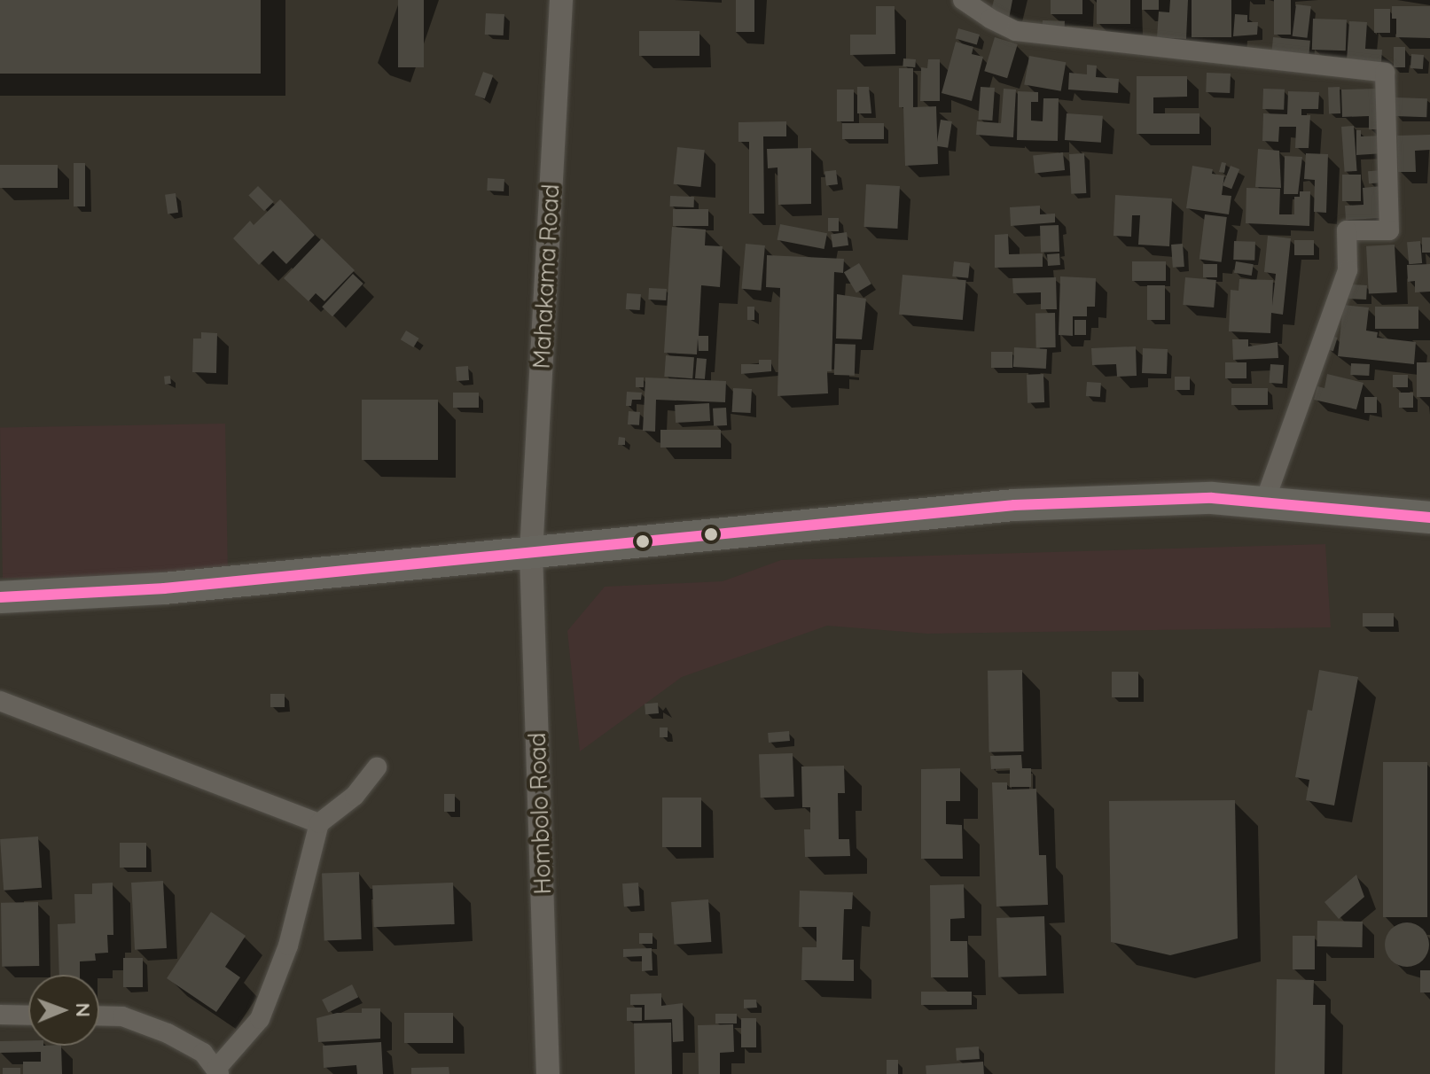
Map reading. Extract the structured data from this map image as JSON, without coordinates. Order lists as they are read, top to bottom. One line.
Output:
{"streets":{"street":["Mahakama Road","Hombolo Road"]},"crossings":[["Mahakama Road","Hombolo Road"]],"north":"right"}
